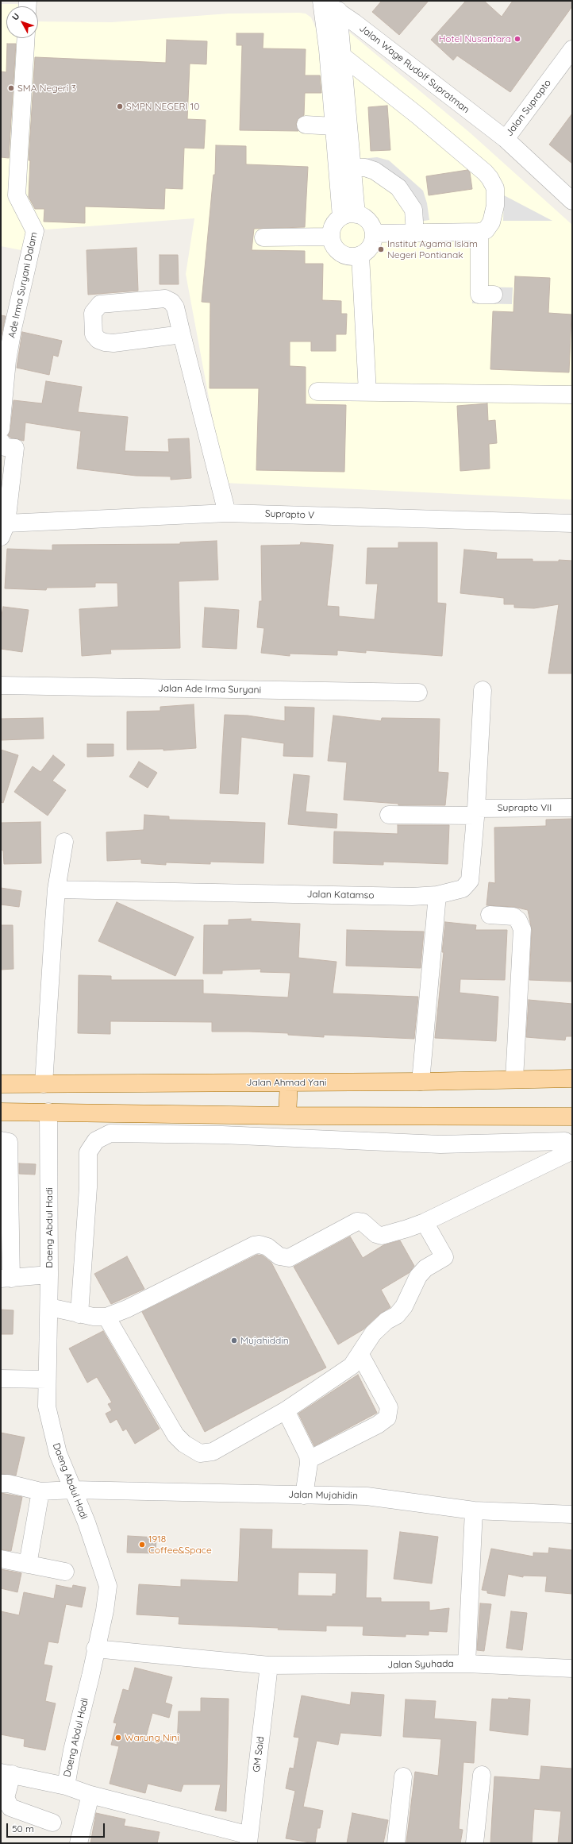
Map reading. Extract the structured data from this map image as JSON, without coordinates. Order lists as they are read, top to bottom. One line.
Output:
{"streets":{"main road":["Jalan Ahmad Yani"],"street":["Jalan Wage Rudolf Supratman","Jalan Suprapto","Ade Irma Suryani Dalam","Suprapto V","Jalan Ade Irma Suryani","Suprapto VII","Jalan Katamso","Daeng Abdul Hadi","Jalan Mujahidin","Jalan Syuhada","GM Said"]},"crossings":[["Jalan Wage Rudolf Supratman","Jalan Suprapto"],["Suprapto VII","Jalan Katamso"],["Daeng Abdul Hadi","Jalan Mujahidin"],["Daeng Abdul Hadi","Jalan Syuhada"],["Jalan Syuhada","GM Said"]],"places":["Hotel Nusantara","SMA Negeri 3","SMPN NEGERI 10","Institut Agama Islam Negeri Pontianak","Mujahiddin","1918 Coffee&Space","Warung Nini"],"scale_bar":"50 m","north":"top left"}
